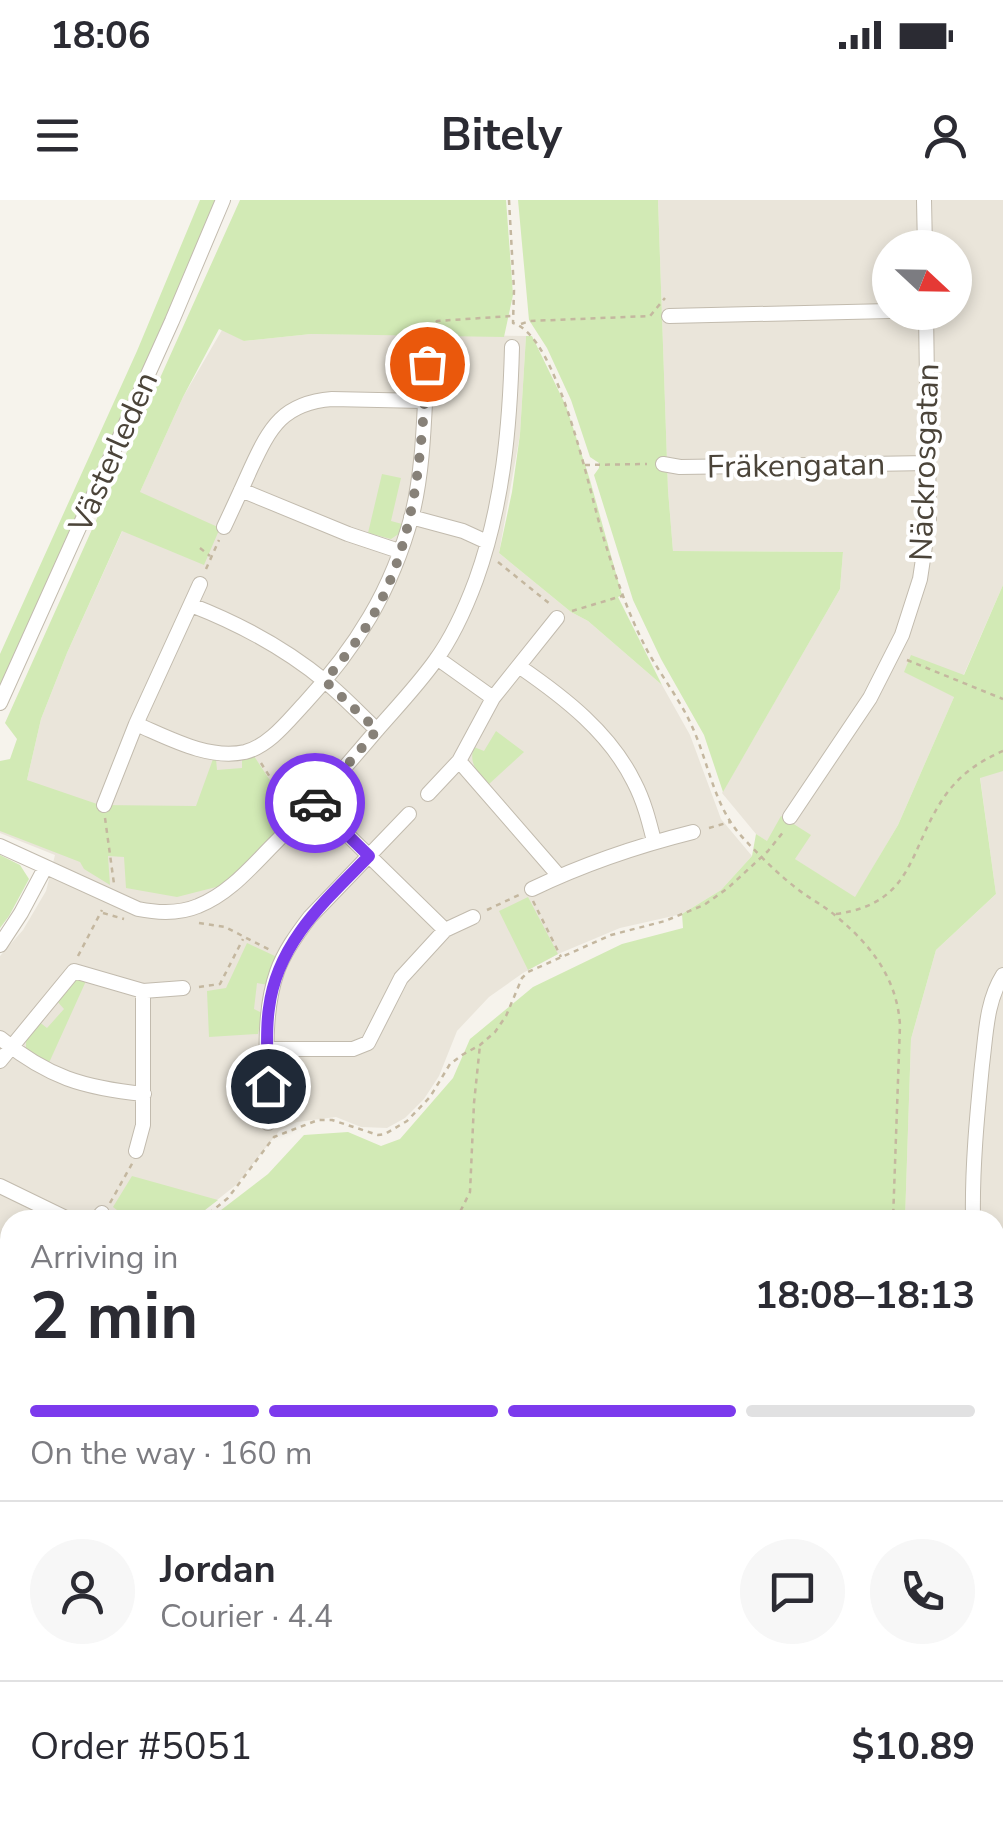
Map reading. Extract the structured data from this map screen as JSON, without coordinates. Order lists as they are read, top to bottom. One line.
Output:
{"streets":{"street":["Västerleden","Näckrosgatan","Fräkengatan"]},"crossings":[["Näckrosgatan","Fräkengatan"]],"north":"right","page":{"status":"18:06","header":"Bitely","heading":["2 min","Arriving in","18:08–18:13"],"panel":["Jordan","Courier · 4.4","Order #5051","$10.89"],"bar":"On the way · 160 m"}}
